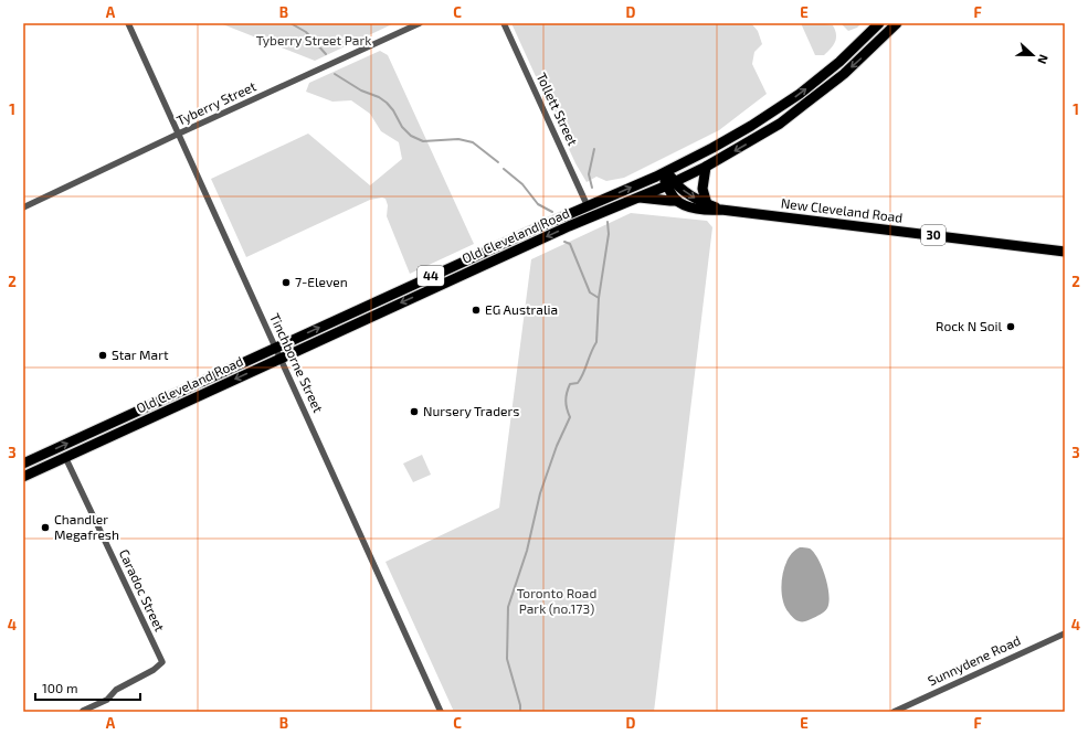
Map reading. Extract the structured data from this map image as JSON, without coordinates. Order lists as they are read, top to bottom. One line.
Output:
{"streets":{"main road":["New Cleveland Road","30","Old Cleveland Road","44"],"street":["Tyberry Street","Tollett Street","Tinchborne Street","Caradoc Street","Sunnydene Road"]},"crossings":[["Tyberry Street","Tinchborne Street"],["Tollett Street","Old Cleveland Road"],["New Cleveland Road","Old Cleveland Road"],["Old Cleveland Road","Tinchborne Street"],["Old Cleveland Road","Caradoc Street"]],"parks":["Tyberry Street Park","Toronto Road Park (no.173)"],"places":["7-Eleven","EG Australia","Rock N Soil","Star Mart","Nursery Traders","Chandler Megafresh"],"scale_bar":"100 m","north":"right","grid":{"columns":["A","B","C","D","E","F"],"rows":["1","2","3","4"]}}
